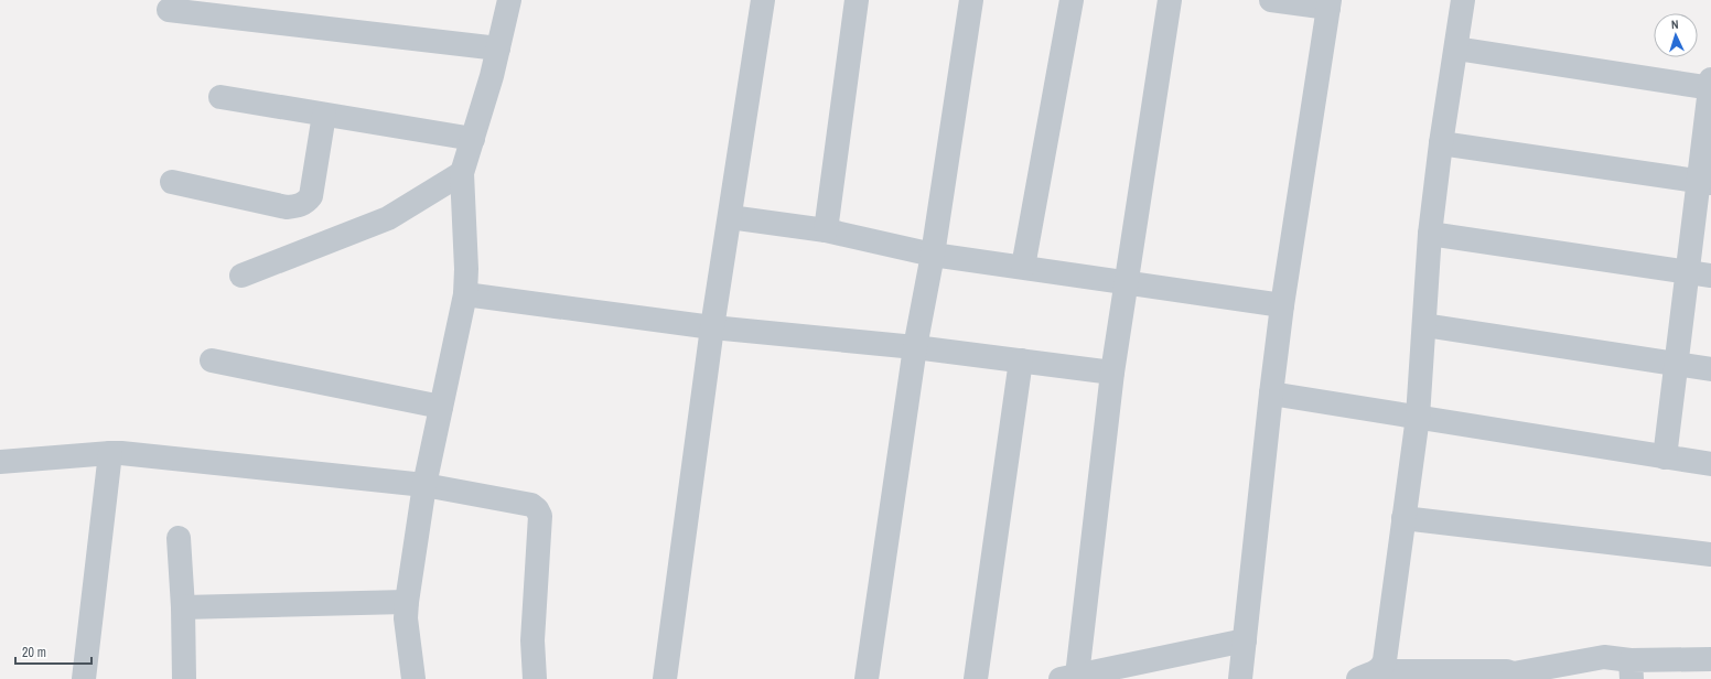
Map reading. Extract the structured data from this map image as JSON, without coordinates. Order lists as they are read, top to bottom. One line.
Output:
{"scale_bar":"20 m","north":"top"}
